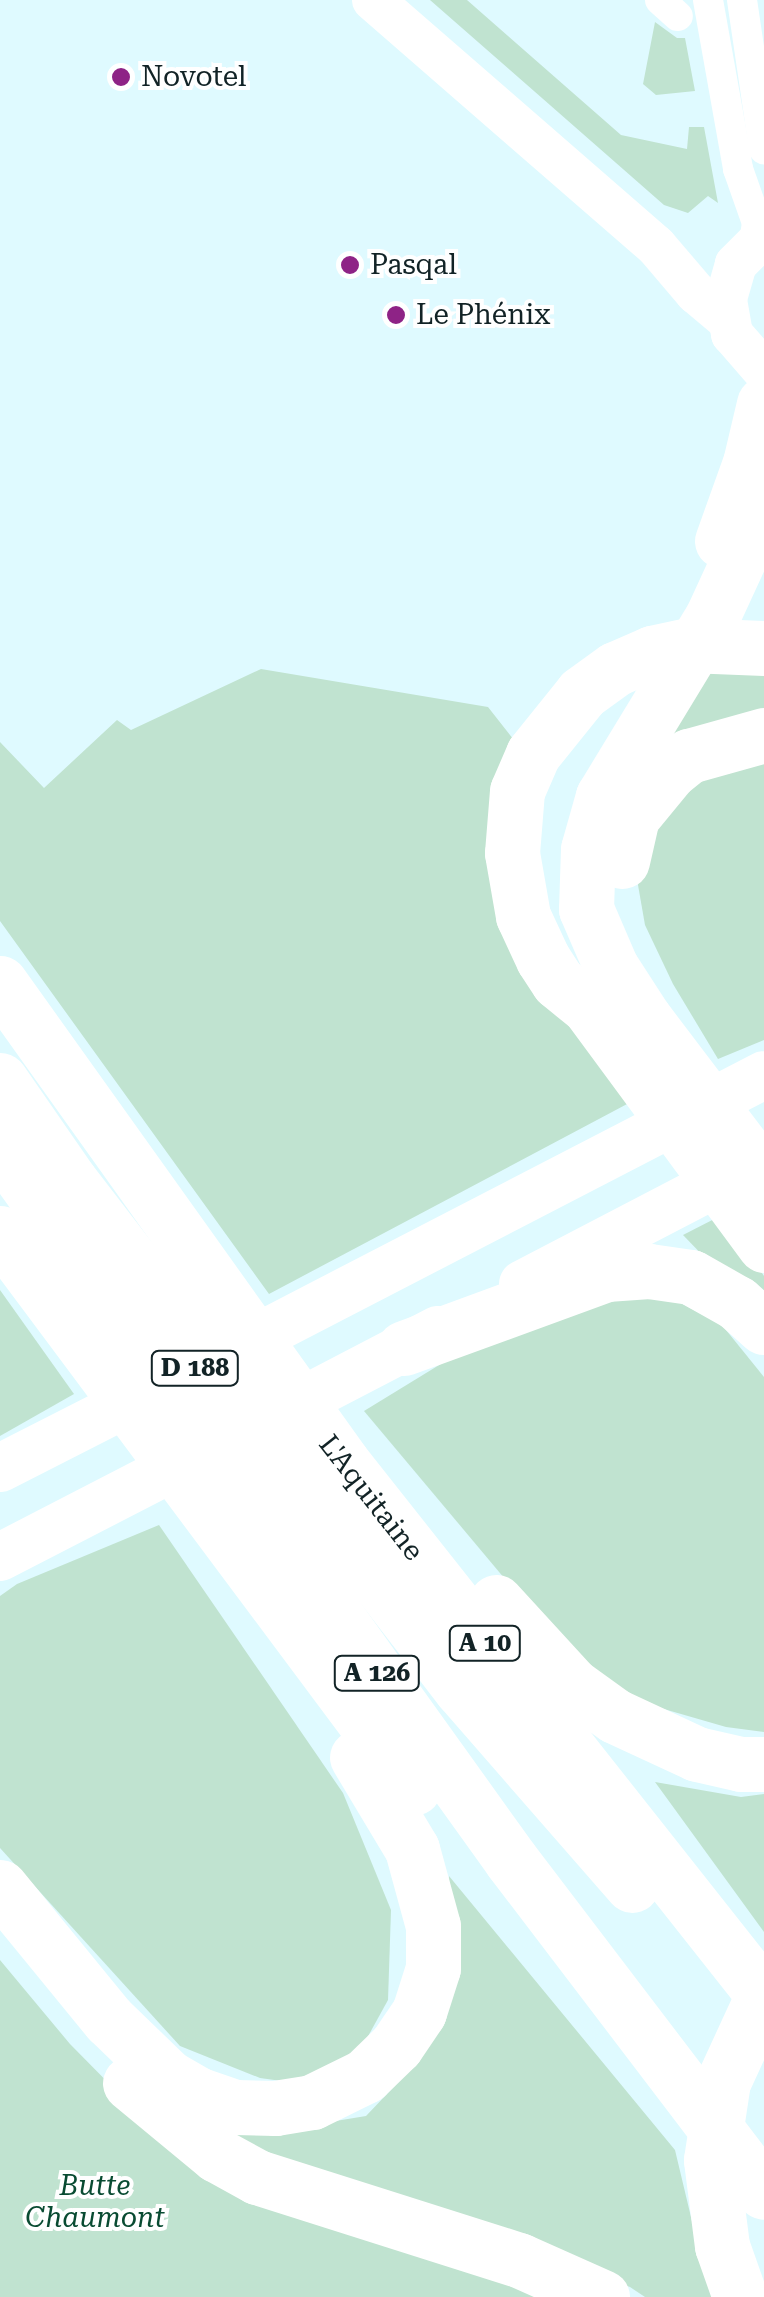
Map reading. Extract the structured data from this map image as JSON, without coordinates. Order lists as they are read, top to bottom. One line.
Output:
{"streets":{"highway":["L'Aquitaine","A 10","A 126"],"main road":["D 188"]},"parks":["Butte Chaumont"],"places":["Novotel","Pasqal","Le Phénix"]}
